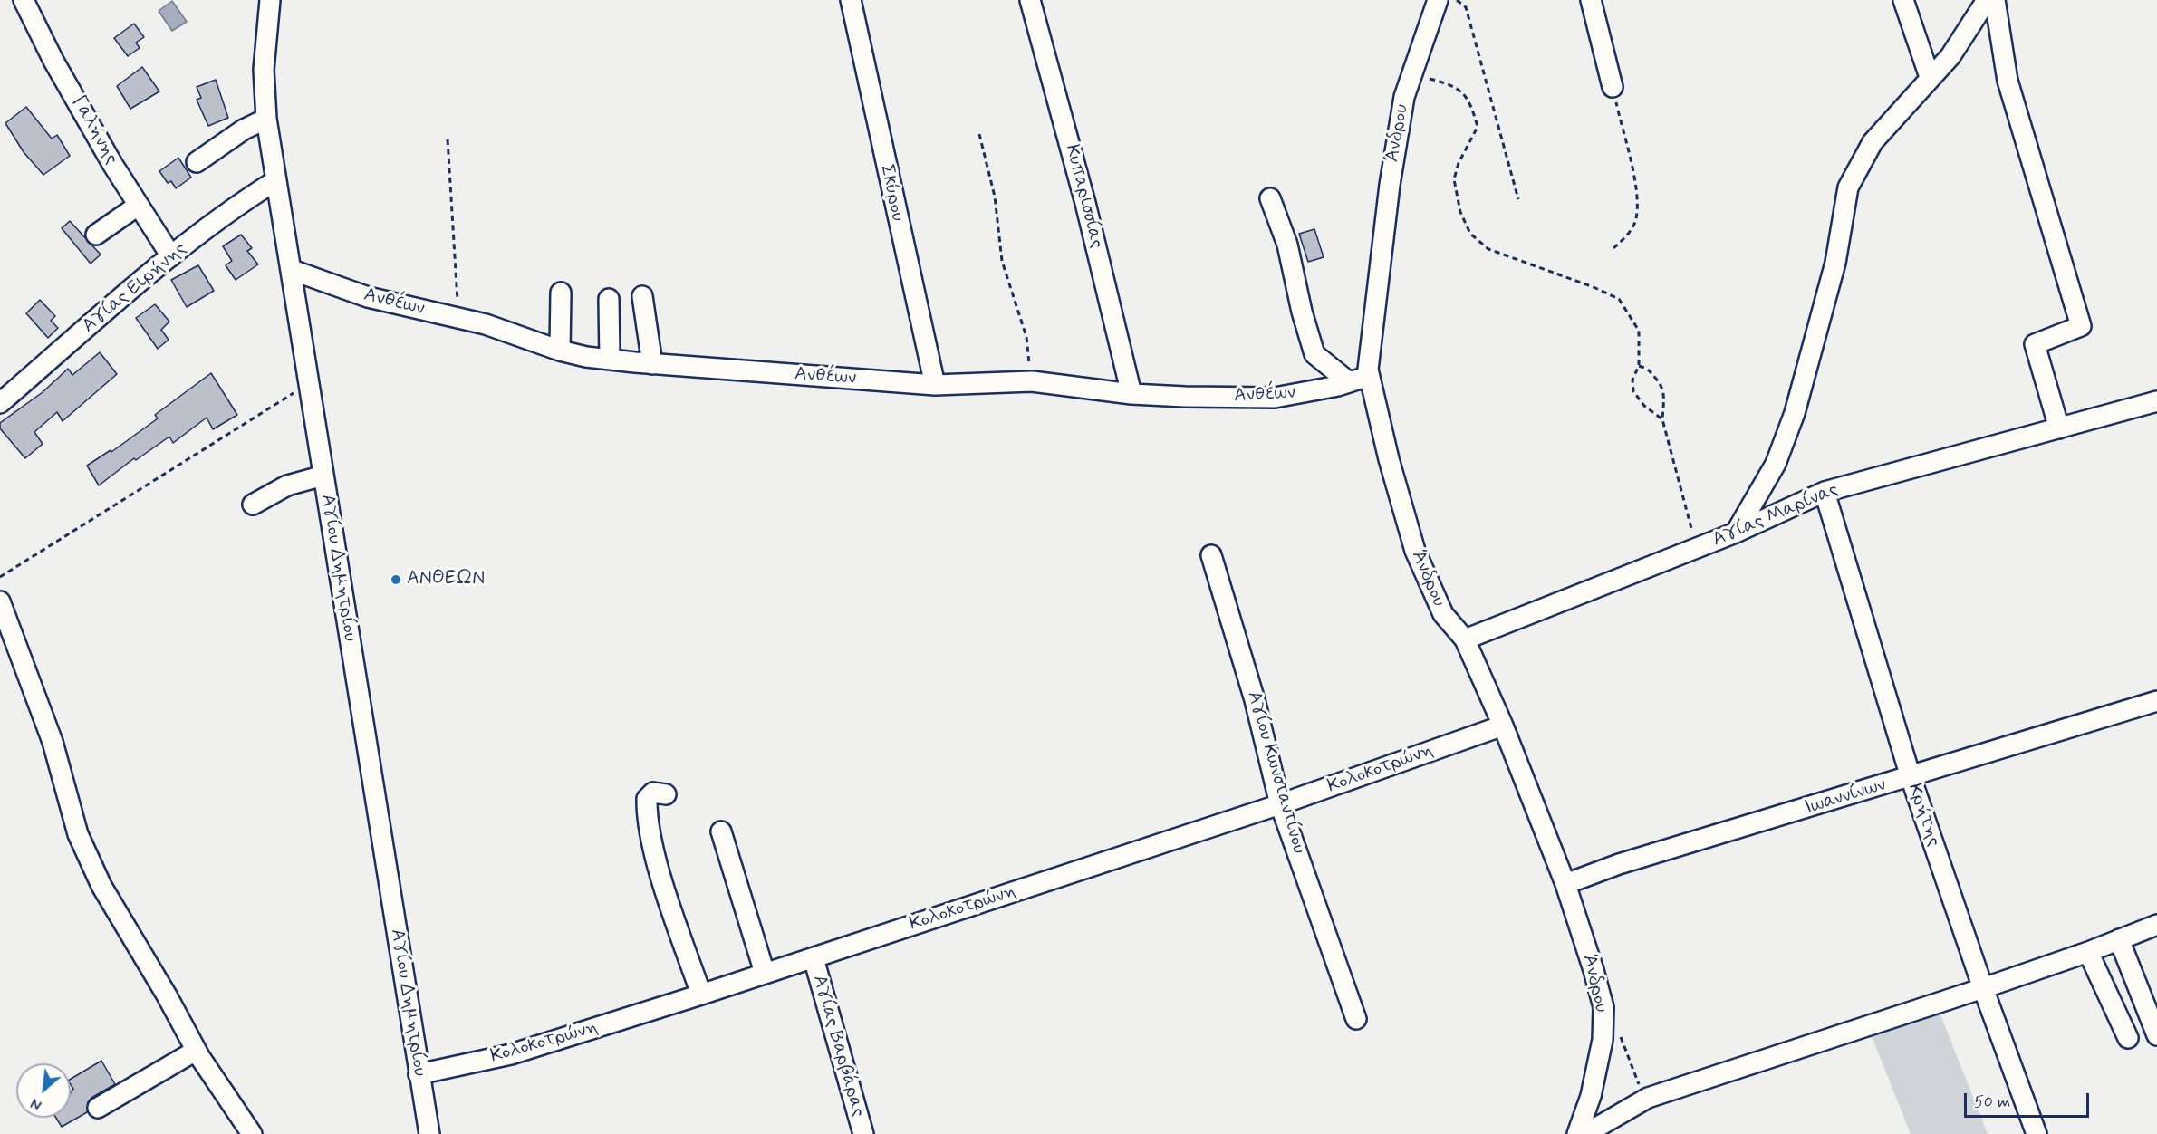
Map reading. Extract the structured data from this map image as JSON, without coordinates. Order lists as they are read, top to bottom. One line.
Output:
{"streets":{"street":["Γαλήνης","Άνδρου","Σκύρου","Κυπαρισσίας","Αγίας Ειρήνης","Ανθέων","Αγίας Μαρίνας","Αγίου Δημητρίου","Κολοκοτρώνη","Αγίου Κωνσταντίνου","Ιωαννίνων","Κρήτης","Αγίας Βαρβάρας"]},"crossings":[["Γαλήνης","Αγίας Ειρήνης"],["Άνδρου","Ανθέων"],["Άνδρου","Αγίας Μαρίνας"],["Άνδρου","Κολοκοτρώνη"],["Άνδρου","Ιωαννίνων"],["Σκύρου","Ανθέων"],["Κυπαρισσίας","Ανθέων"],["Αγίας Ειρήνης","Αγίου Δημητρίου"],["Ανθέων","Αγίου Δημητρίου"],["Αγίας Μαρίνας","Κρήτης"],["Αγίου Δημητρίου","Κολοκοτρώνη"],["Κολοκοτρώνη","Αγίου Κωνσταντίνου"],["Κολοκοτρώνη","Αγίας Βαρβάρας"],["Ιωαννίνων","Κρήτης"]],"places":["ΑΝΘΕΩΝ"],"scale_bar":"50 m","north":"bottom left"}
